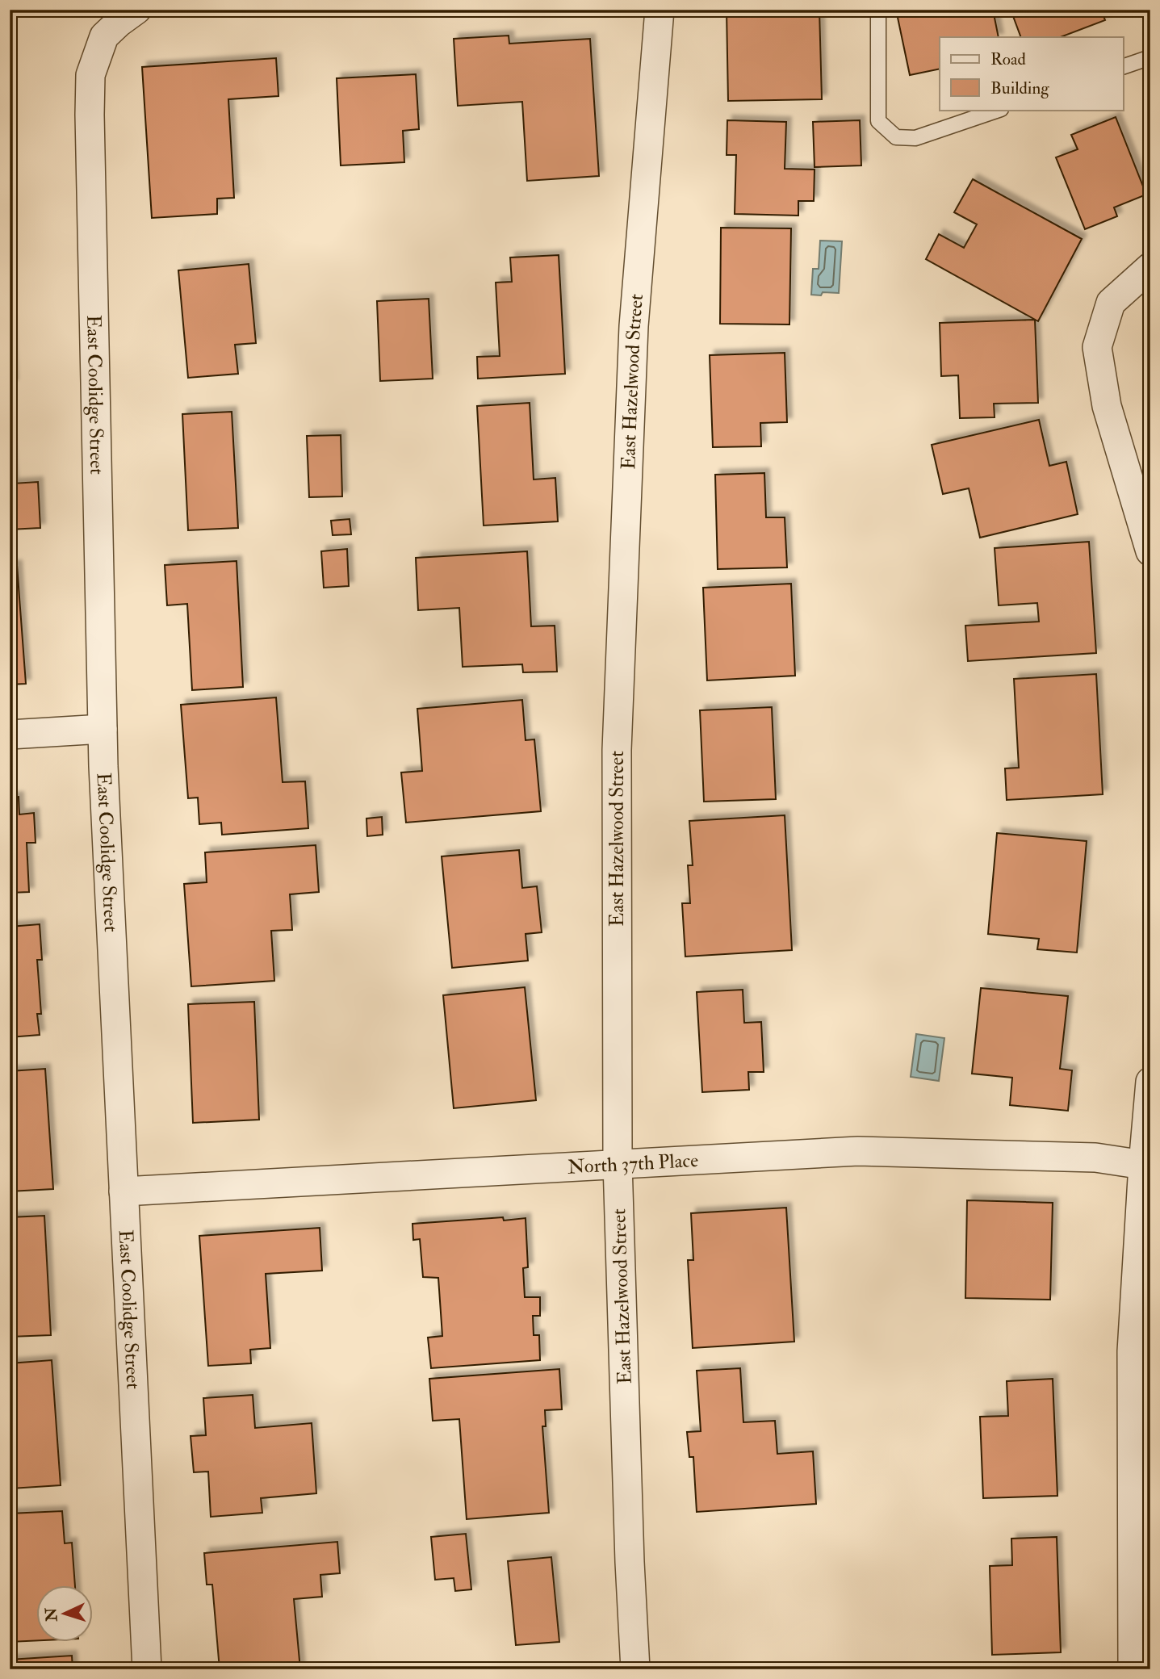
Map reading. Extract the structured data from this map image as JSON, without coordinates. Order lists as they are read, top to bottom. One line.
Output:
{"streets":{"street":["East Hazelwood Street","East Coolidge Street","North 37th Place"]},"crossings":[["East Hazelwood Street","North 37th Place"],["East Coolidge Street","North 37th Place"]],"legend":["Road","Building"],"north":"left"}
